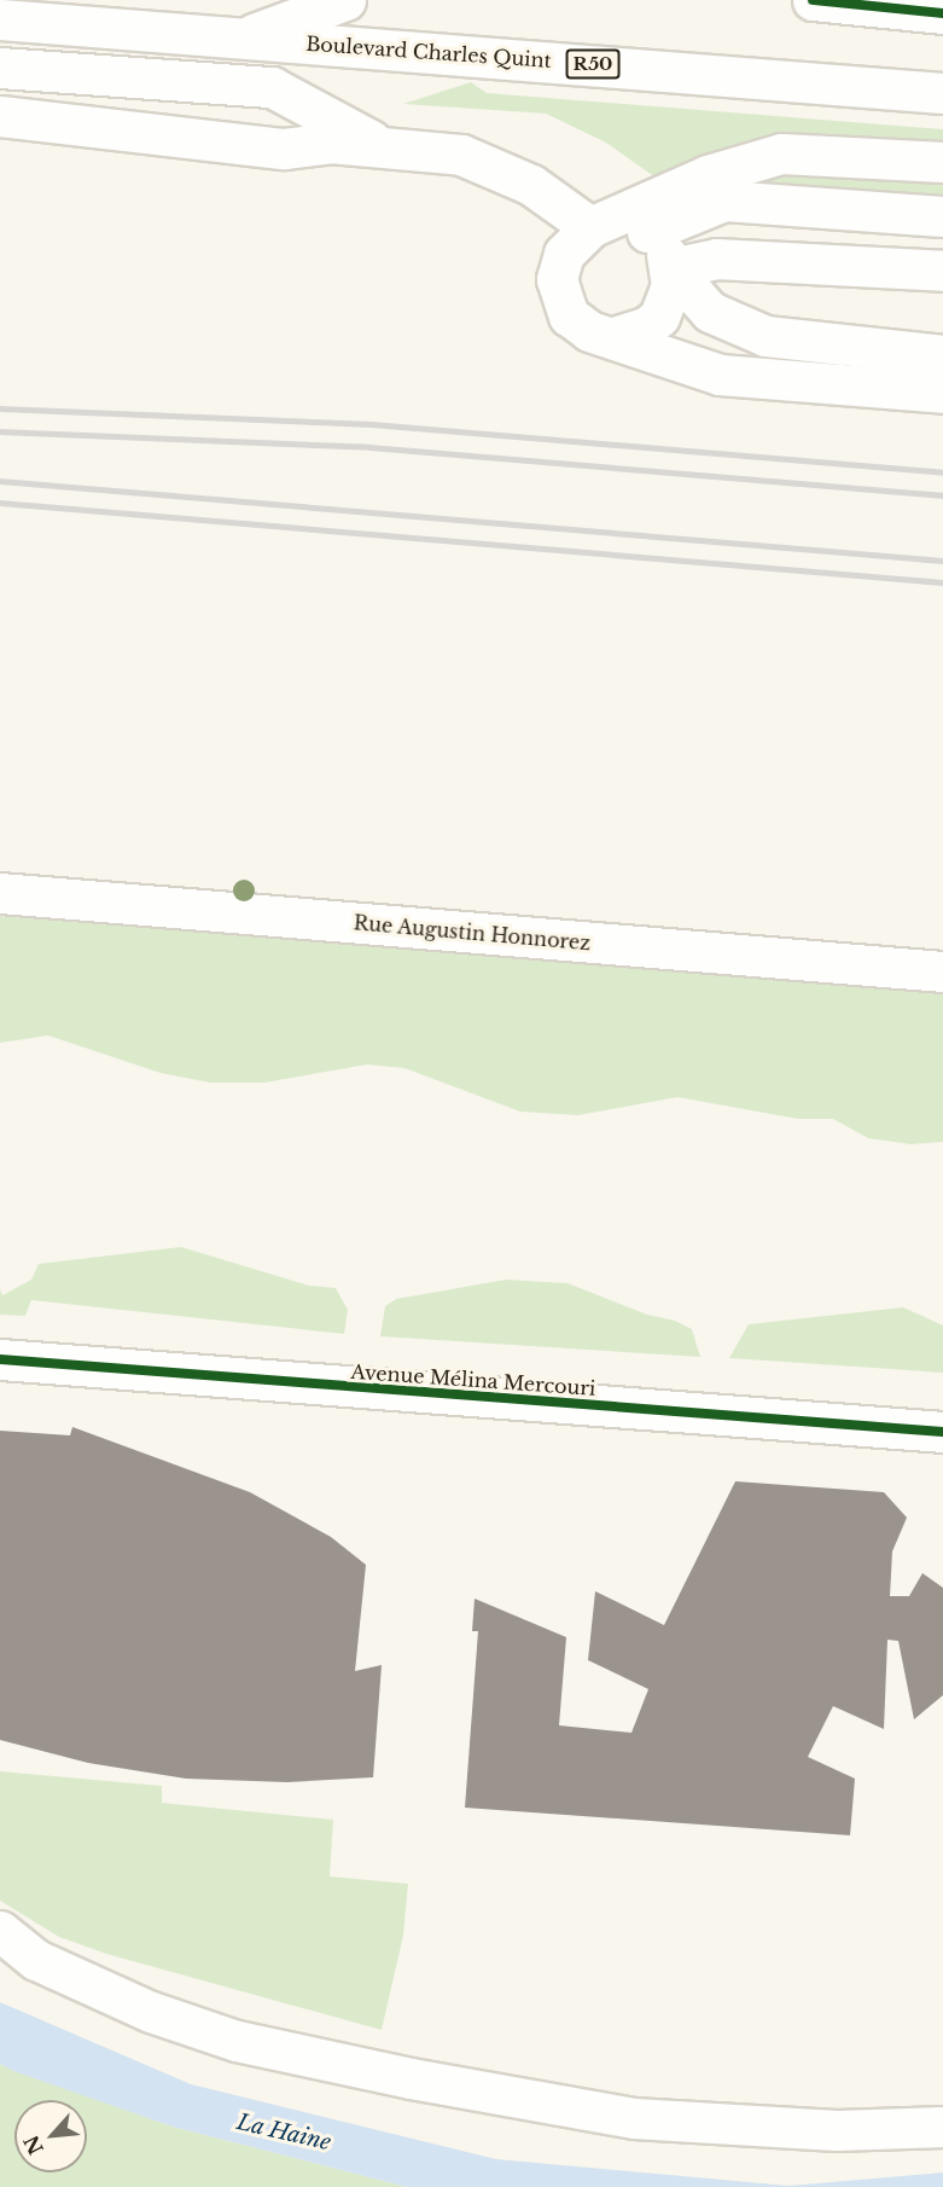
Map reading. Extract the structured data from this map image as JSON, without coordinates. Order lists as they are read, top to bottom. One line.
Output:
{"streets":{"main road":["Boulevard Charles Quint","R50","Rue Augustin Honnorez","Avenue Mélina Mercouri"]},"water":["La Haine"],"north":"bottom left"}
